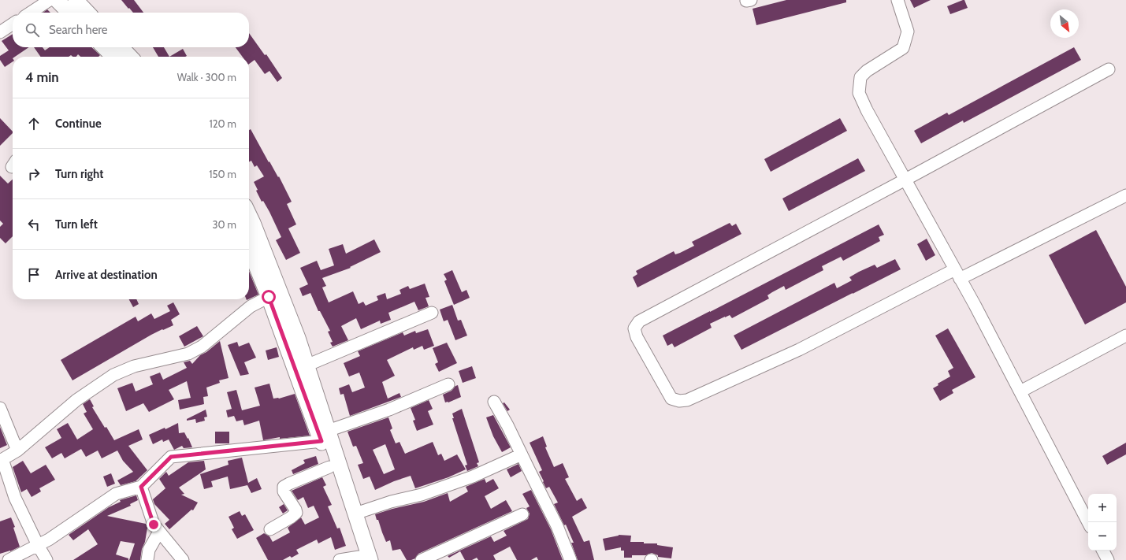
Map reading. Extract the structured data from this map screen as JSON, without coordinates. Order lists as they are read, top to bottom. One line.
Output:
{"north":"bottom right","page":{"search":"Search here","heading":["4 min","Walk · 300 m"],"list":[["Continue","120 m"],["Turn right","150 m"],["Turn left","30 m"],"Arrive at destination"],"map_buttons":["+","−"]}}
